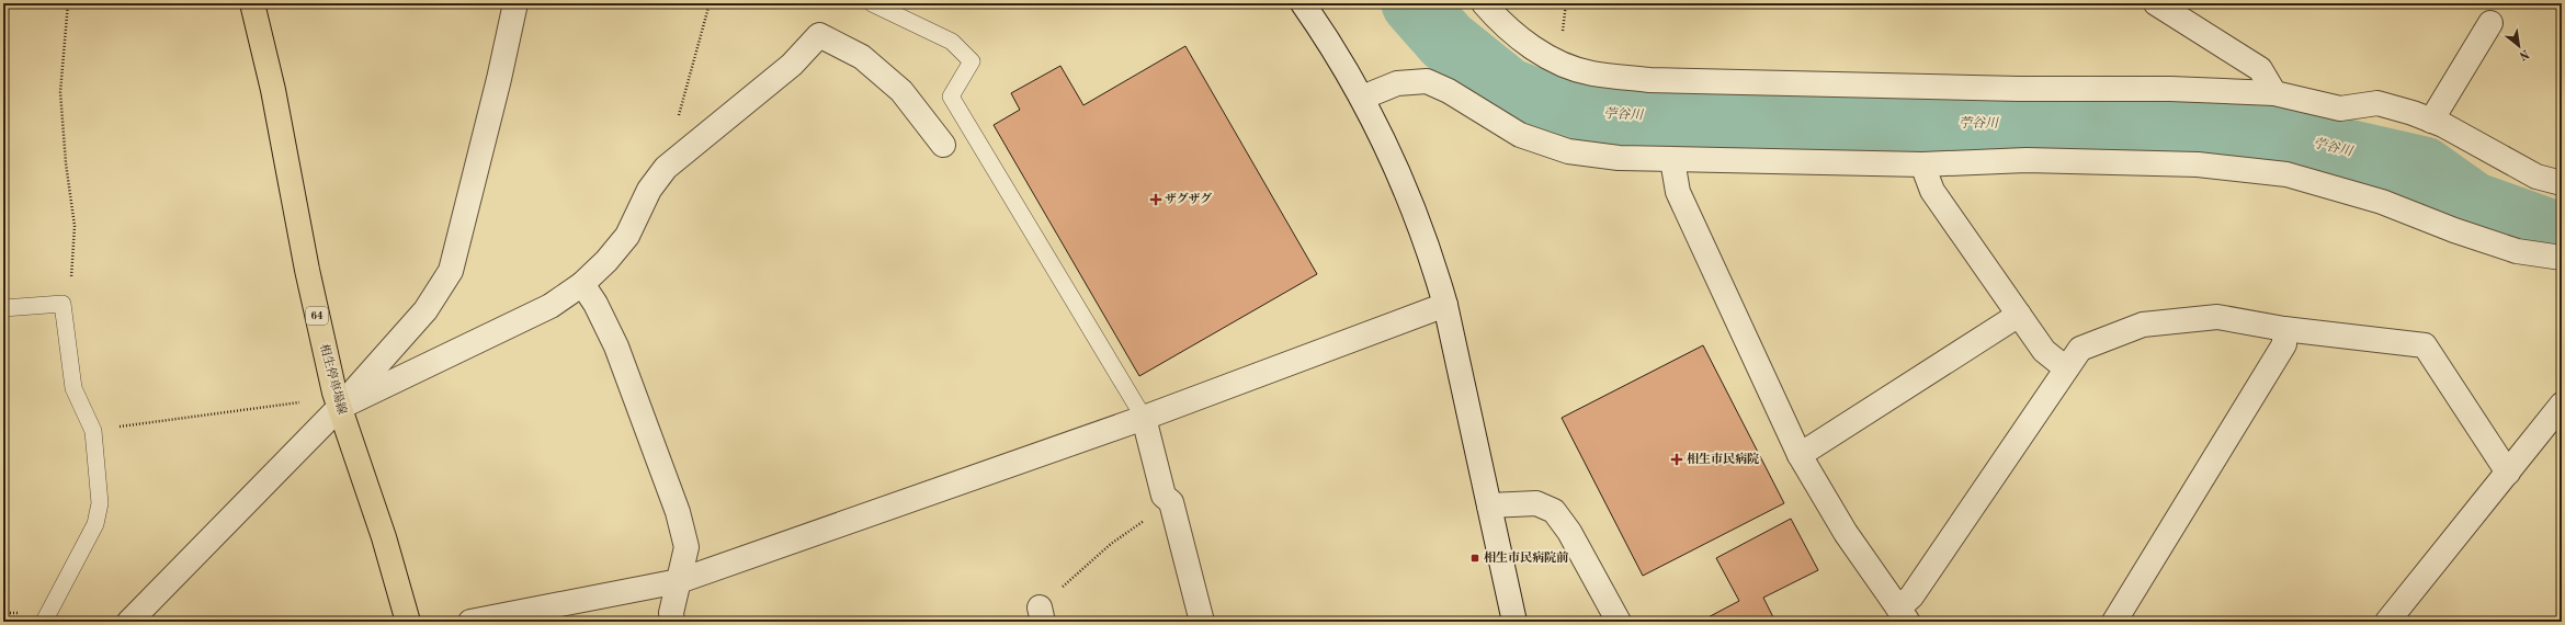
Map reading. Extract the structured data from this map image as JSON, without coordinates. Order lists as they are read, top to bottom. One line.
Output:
{"streets":{"main road":["64","相生停車場線"]},"water":["苧谷川"],"places":{"health":["ザグザグ","相生市民病院"],"transit":["相生市民病院前"]},"north":"bottom right"}
